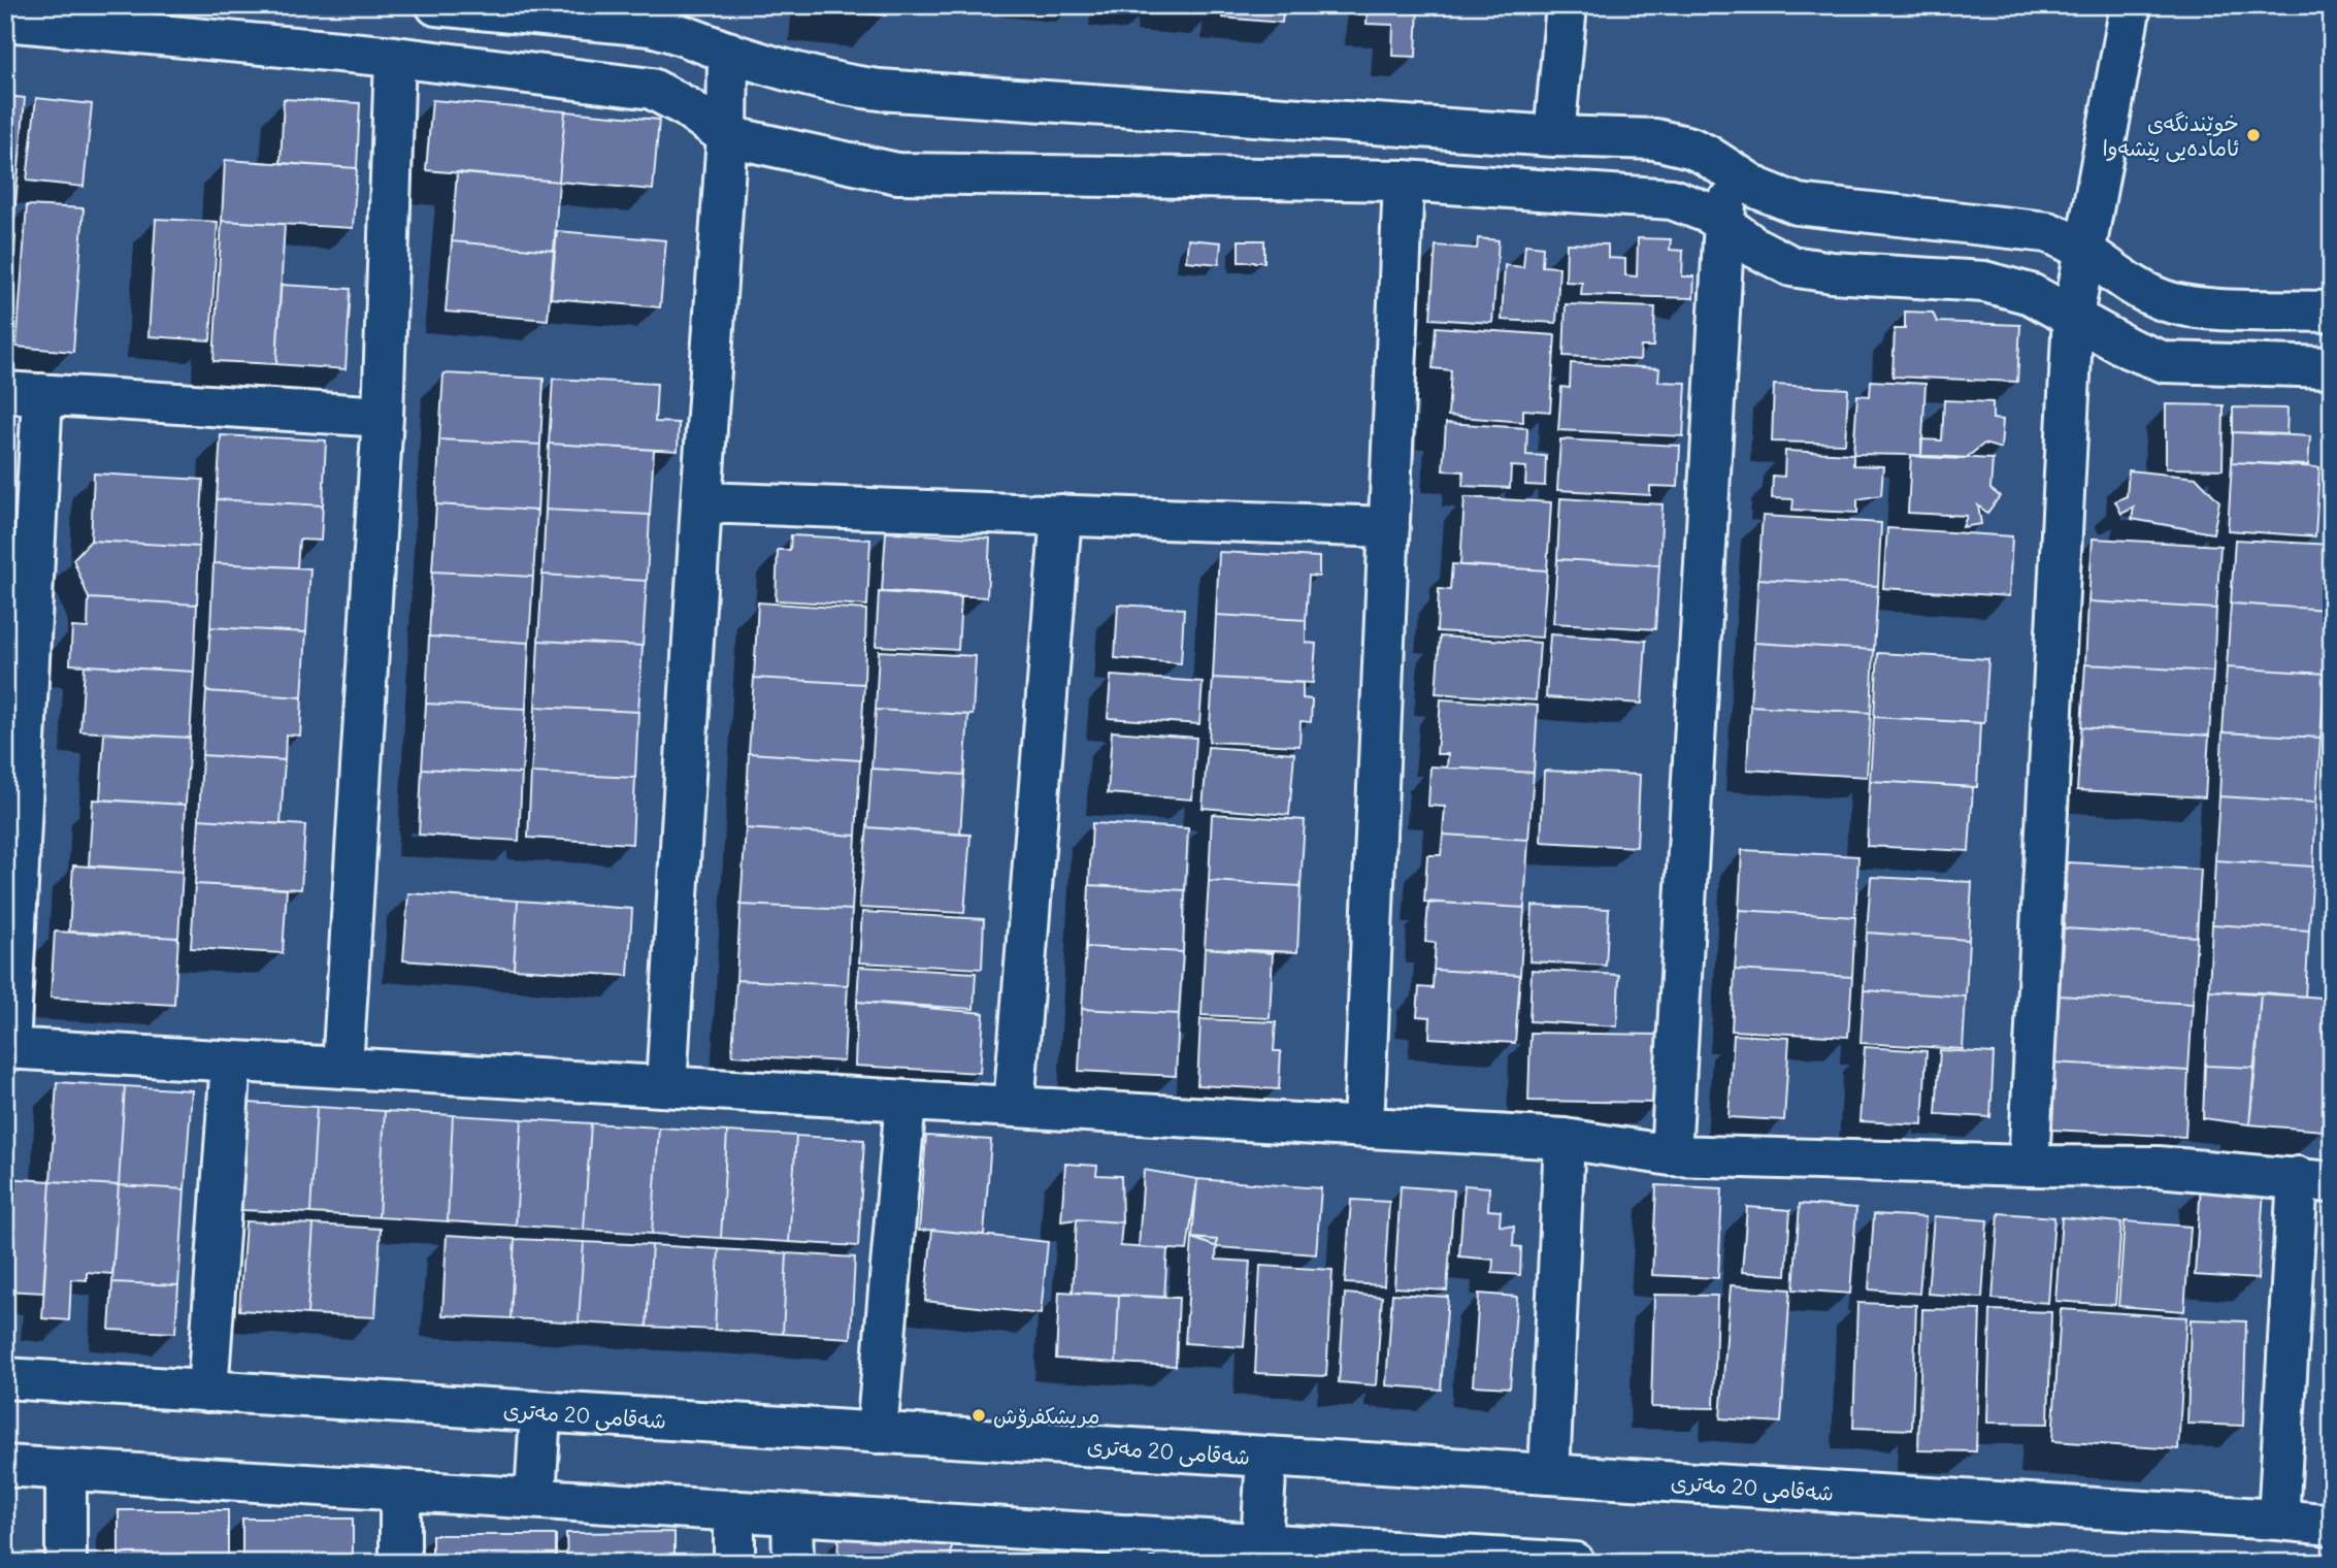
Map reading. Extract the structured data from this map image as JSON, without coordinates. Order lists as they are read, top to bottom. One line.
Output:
{"streets":{"street":["شەقامی 20 مەتری"]},"places":["خوێندنگەی ئامادەیی پێشەوا","مریشکفرۆش"]}
